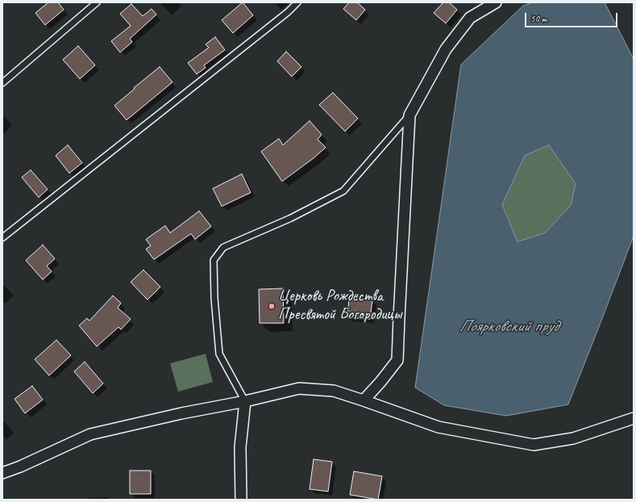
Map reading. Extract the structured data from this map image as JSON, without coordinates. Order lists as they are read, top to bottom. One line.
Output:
{"water":["Поярковский пруд"],"places":["Церковь Рождества Пресвятой Богородицы"],"scale_bar":"50 m"}
